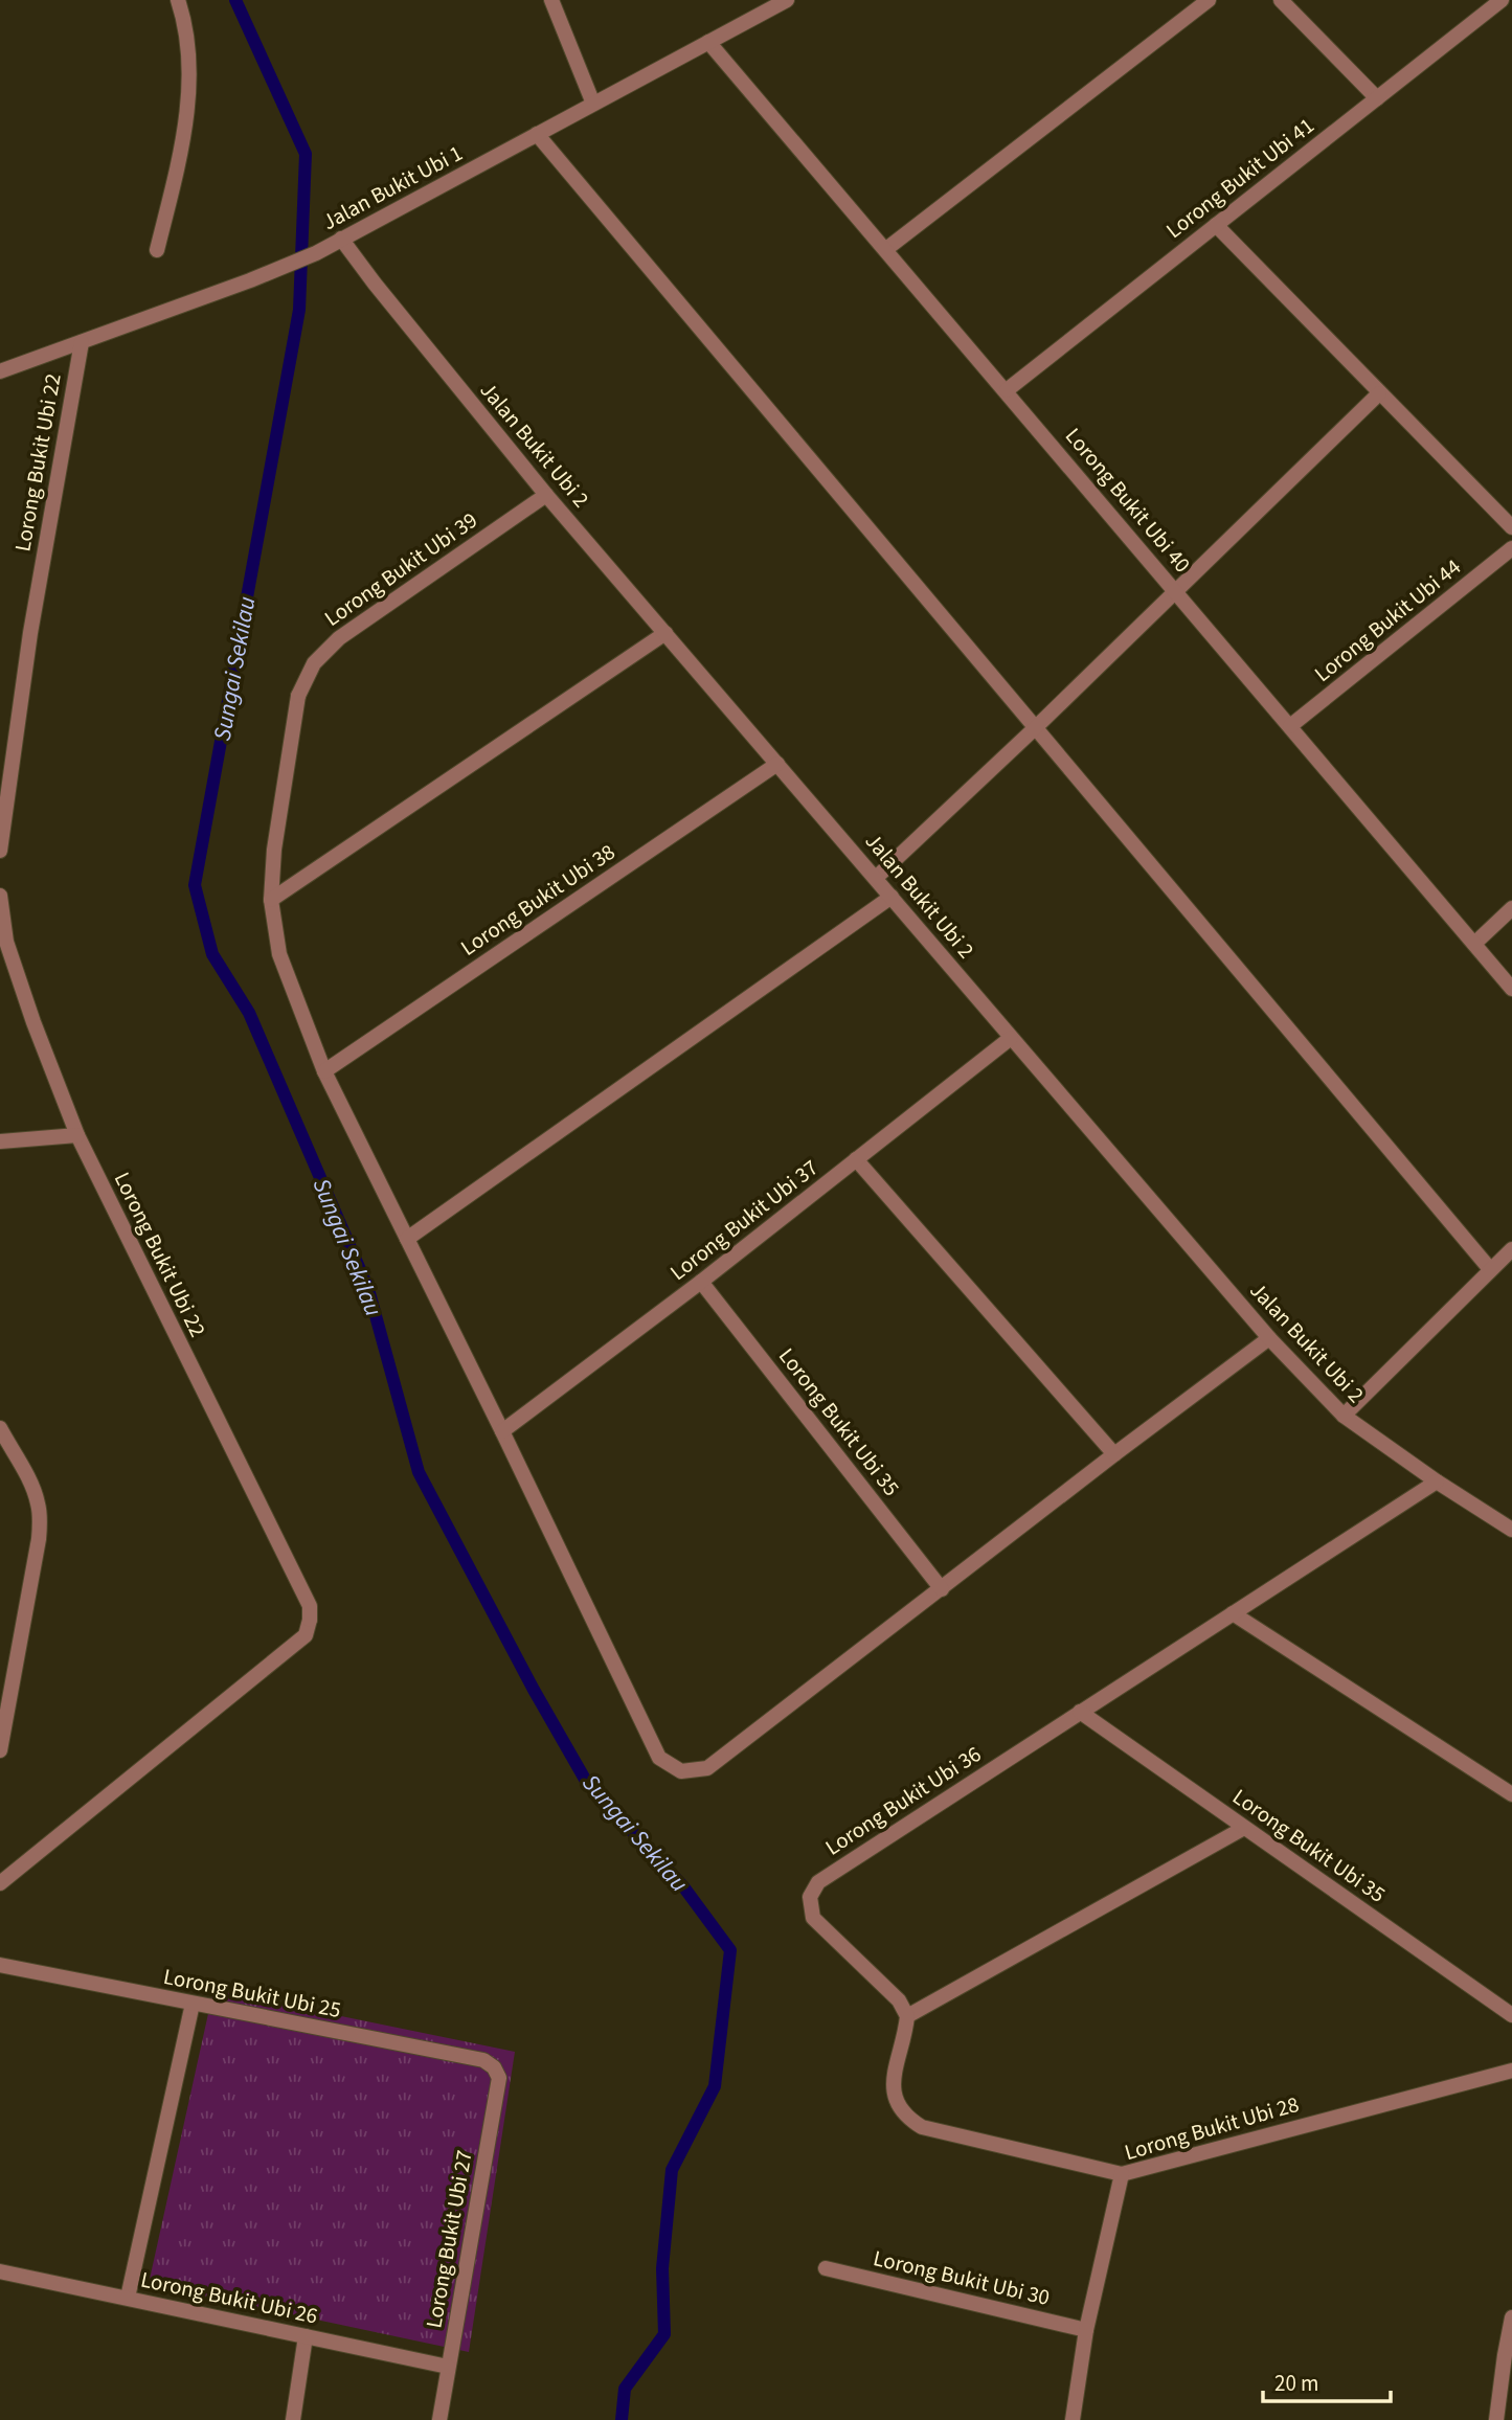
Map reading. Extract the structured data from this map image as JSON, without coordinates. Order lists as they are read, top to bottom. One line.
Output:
{"streets":{"street":["Lorong Bukit Ubi 41","Jalan Bukit Ubi 1","Jalan Bukit Ubi 2","Lorong Bukit Ubi 22","Lorong Bukit Ubi 40","Lorong Bukit Ubi 39","Lorong Bukit Ubi 44","Lorong Bukit Ubi 38","Lorong Bukit Ubi 37","Lorong Bukit Ubi 35","Lorong Bukit Ubi 36","Lorong Bukit Ubi 25","Lorong Bukit Ubi 28","Lorong Bukit Ubi 27","Lorong Bukit Ubi 30","Lorong Bukit Ubi 26"]},"crossings":[["Lorong Bukit Ubi 41","Lorong Bukit Ubi 40"],["Jalan Bukit Ubi 1","Jalan Bukit Ubi 2"],["Jalan Bukit Ubi 1","Lorong Bukit Ubi 22"],["Jalan Bukit Ubi 1","Lorong Bukit Ubi 40"],["Jalan Bukit Ubi 2","Lorong Bukit Ubi 39"],["Jalan Bukit Ubi 2","Lorong Bukit Ubi 38"],["Jalan Bukit Ubi 2","Lorong Bukit Ubi 37"],["Jalan Bukit Ubi 2","Lorong Bukit Ubi 36"],["Lorong Bukit Ubi 40","Lorong Bukit Ubi 44"],["Lorong Bukit Ubi 39","Lorong Bukit Ubi 38"],["Lorong Bukit Ubi 39","Lorong Bukit Ubi 37"],["Lorong Bukit Ubi 39","Lorong Bukit Ubi 35"],["Lorong Bukit Ubi 37","Lorong Bukit Ubi 35"],["Lorong Bukit Ubi 35","Lorong Bukit Ubi 36"],["Lorong Bukit Ubi 25","Lorong Bukit Ubi 27"],["Lorong Bukit Ubi 28","Lorong Bukit Ubi 30"],["Lorong Bukit Ubi 27","Lorong Bukit Ubi 26"]],"water":["Sungai Sekilau"],"scale_bar":"20 m"}
